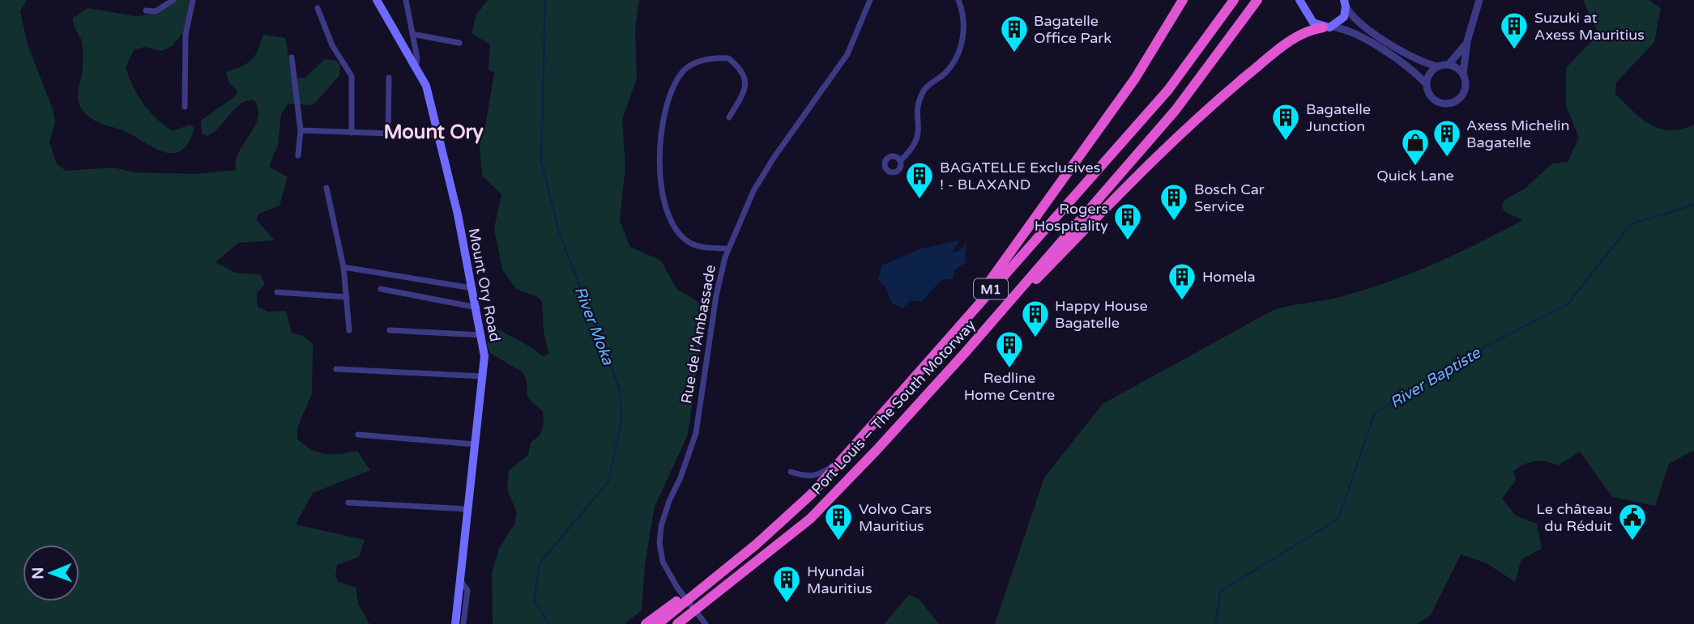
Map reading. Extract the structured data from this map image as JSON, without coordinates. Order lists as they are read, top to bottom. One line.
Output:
{"streets":{"highway":["M1","Port Louis – The South Motorway"],"main road":["Mount Ory Road"],"street":["Rue de l'Ambassade"]},"districts":["Mount Ory"],"water":["River Moka","River Baptiste"],"places":{"building":["Suzuki at Axess Mauritius","Bagatelle Office Park","Bagatelle Junction","Axess Michelin Bagatelle","BAGATELLE Exclusives ! - BLAXAND","Bosch Car Service","Rogers Hospitality","Homela","Happy House Bagatelle","Redline Home Centre","Volvo Cars Mauritius","Hyundai Mauritius"],"shop":["Quick Lane"],"public building":["Le château du Réduit"]},"north":"left"}
